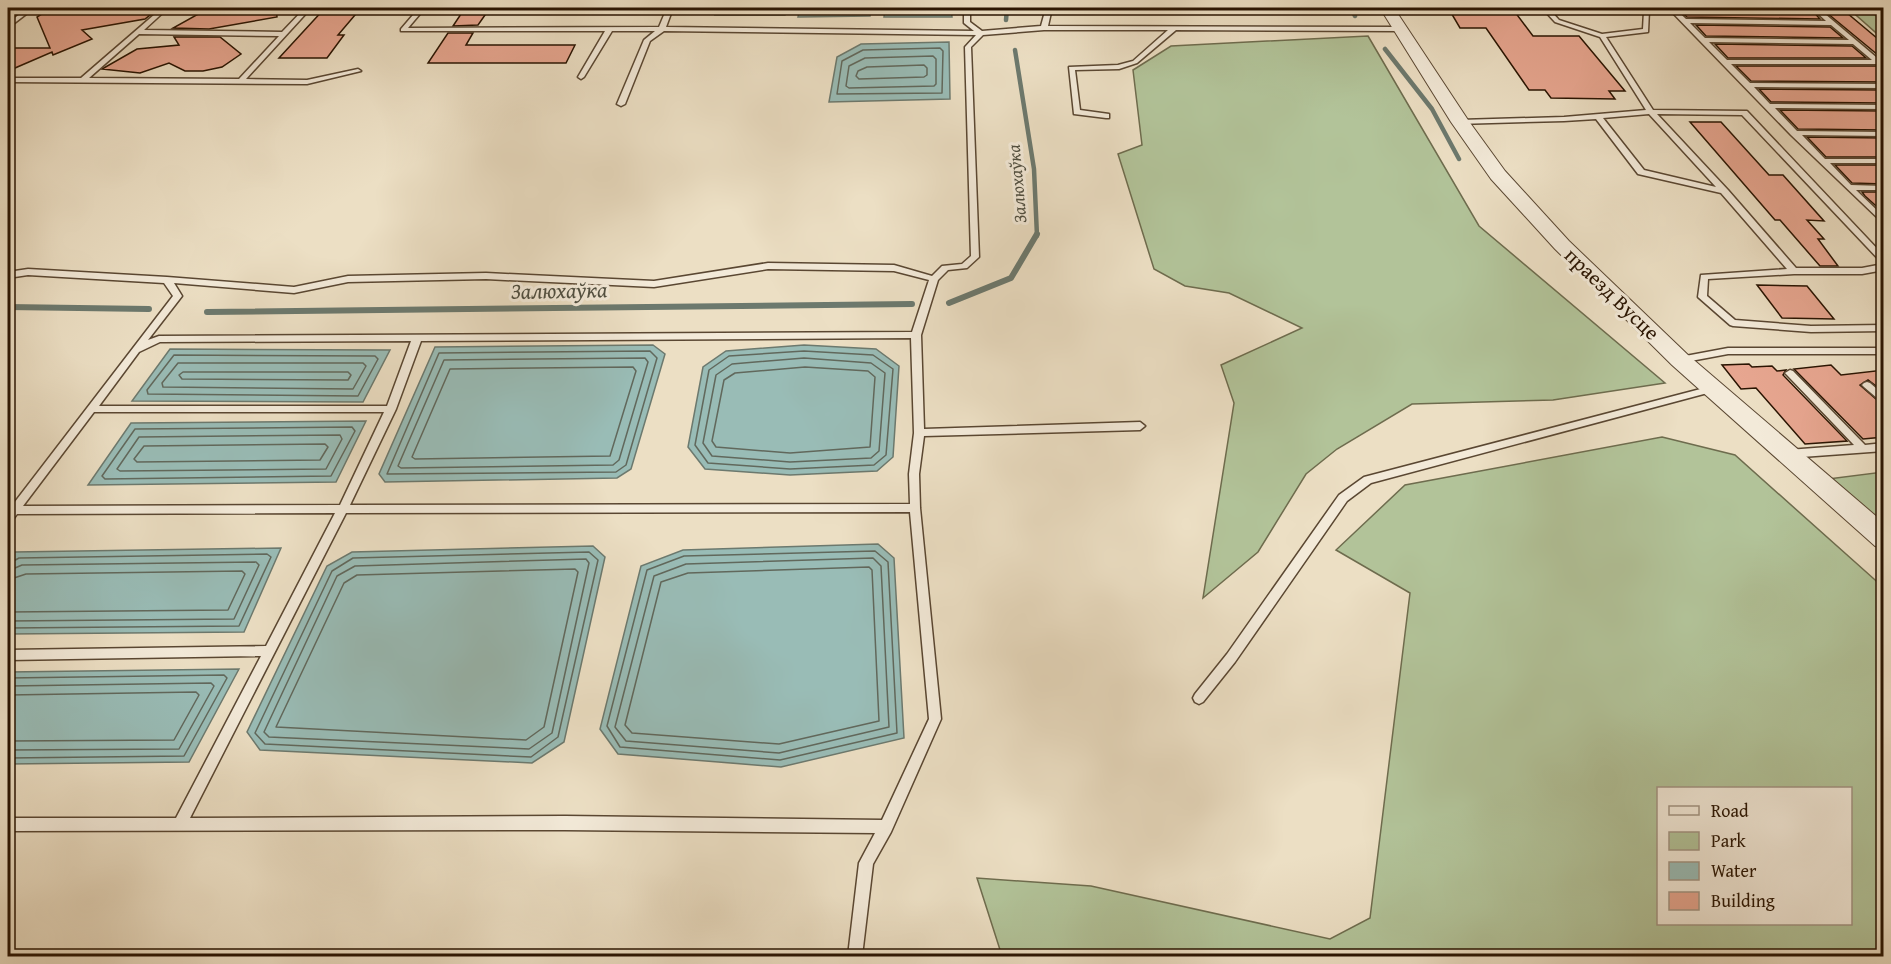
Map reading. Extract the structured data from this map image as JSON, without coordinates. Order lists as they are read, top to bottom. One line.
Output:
{"streets":{"street":["праезд Вусце"]},"water":["Залюхаўка"],"legend":["Road","Park","Water","Building"]}
